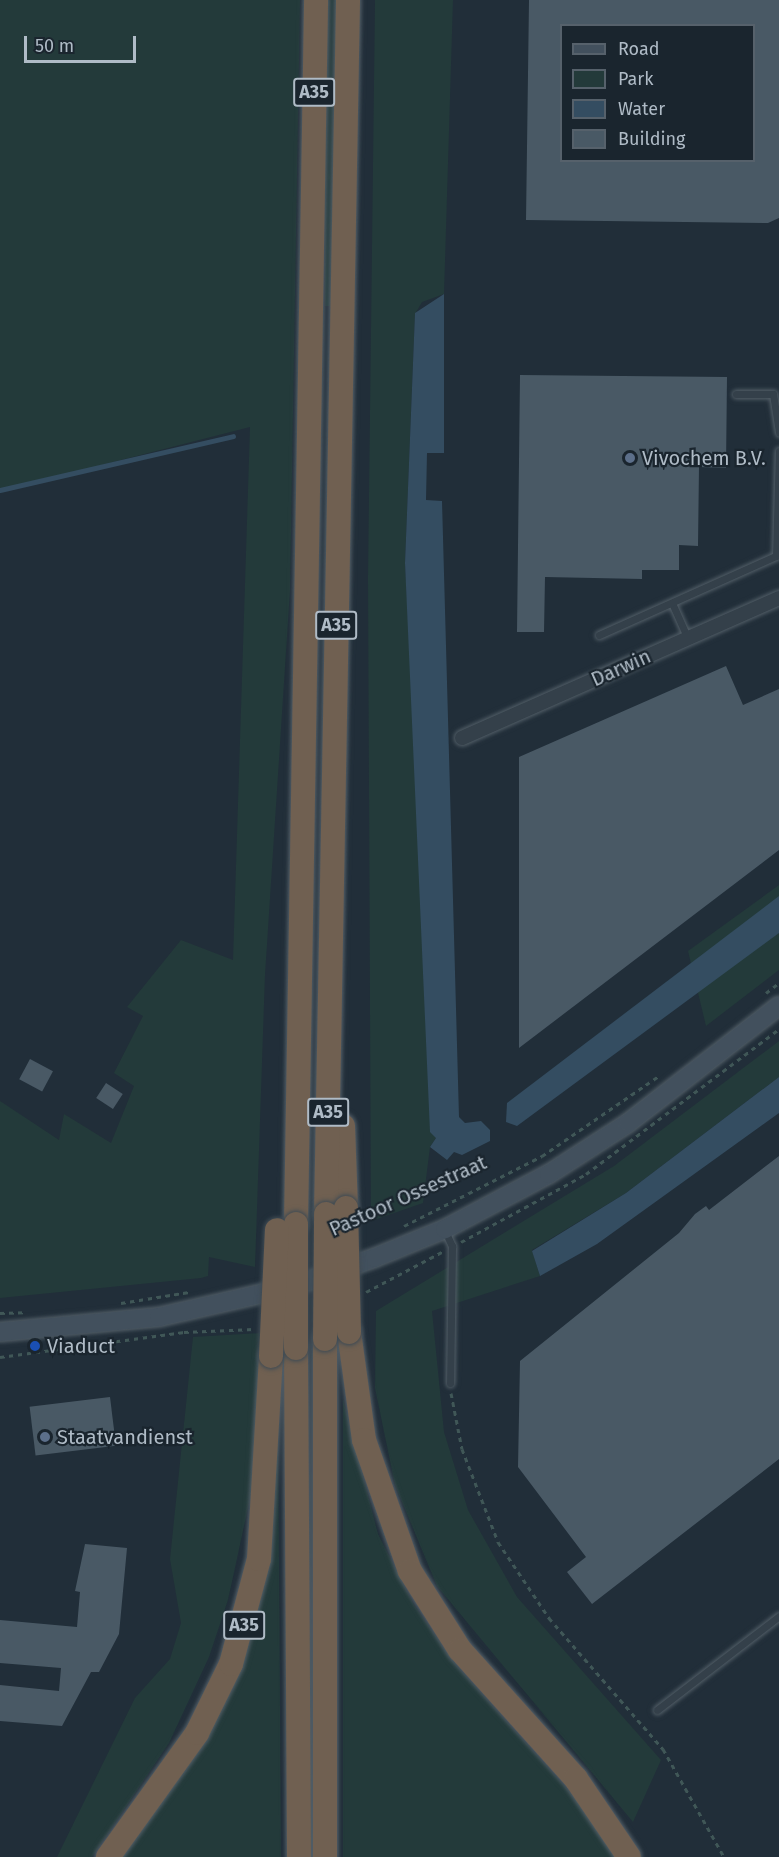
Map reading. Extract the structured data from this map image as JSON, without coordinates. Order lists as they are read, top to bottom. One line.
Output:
{"streets":{"highway":["A35"],"main road":["Pastoor Ossestraat"],"street":["Darwin"]},"places":["Vivochem B.V.","Viaduct","Staatvandienst"],"legend":["Road","Park","Water","Building"],"scale_bar":"50 m"}
